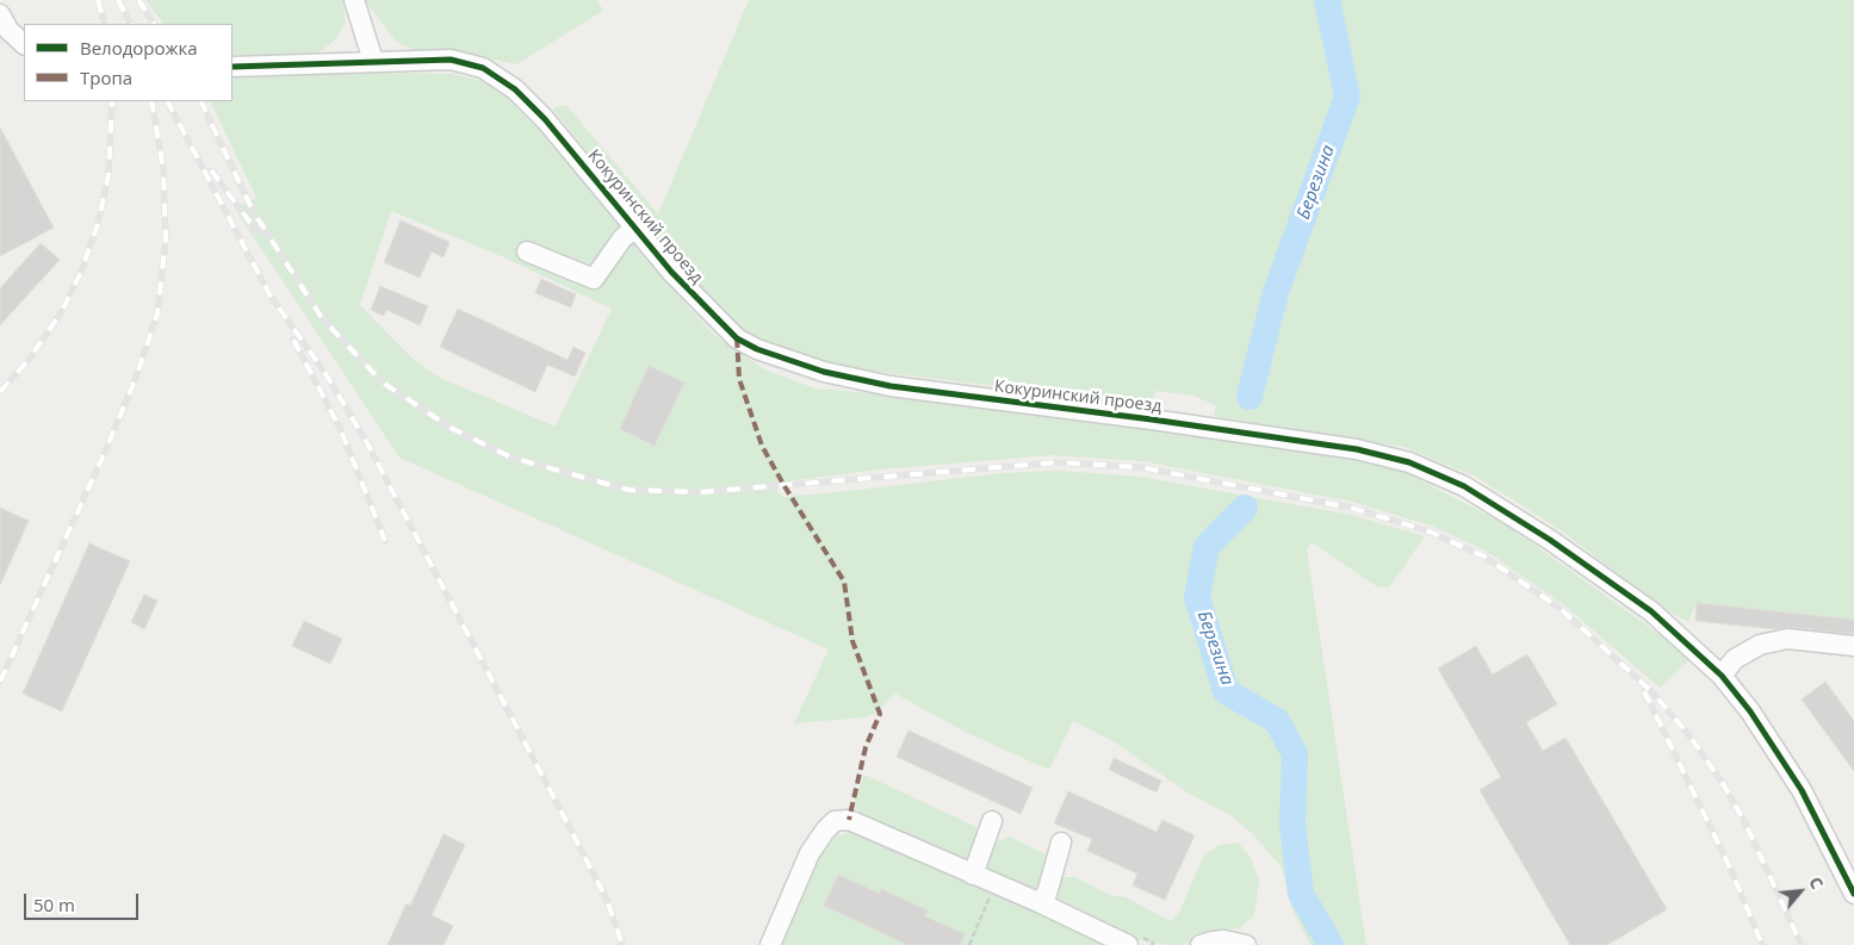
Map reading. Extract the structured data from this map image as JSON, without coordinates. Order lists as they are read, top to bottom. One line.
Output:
{"streets":{"street":["Кокуринский проезд"]},"water":["Березина"],"legend":["Велодорожка","Тропа"],"scale_bar":"50 m","north":"top right"}
